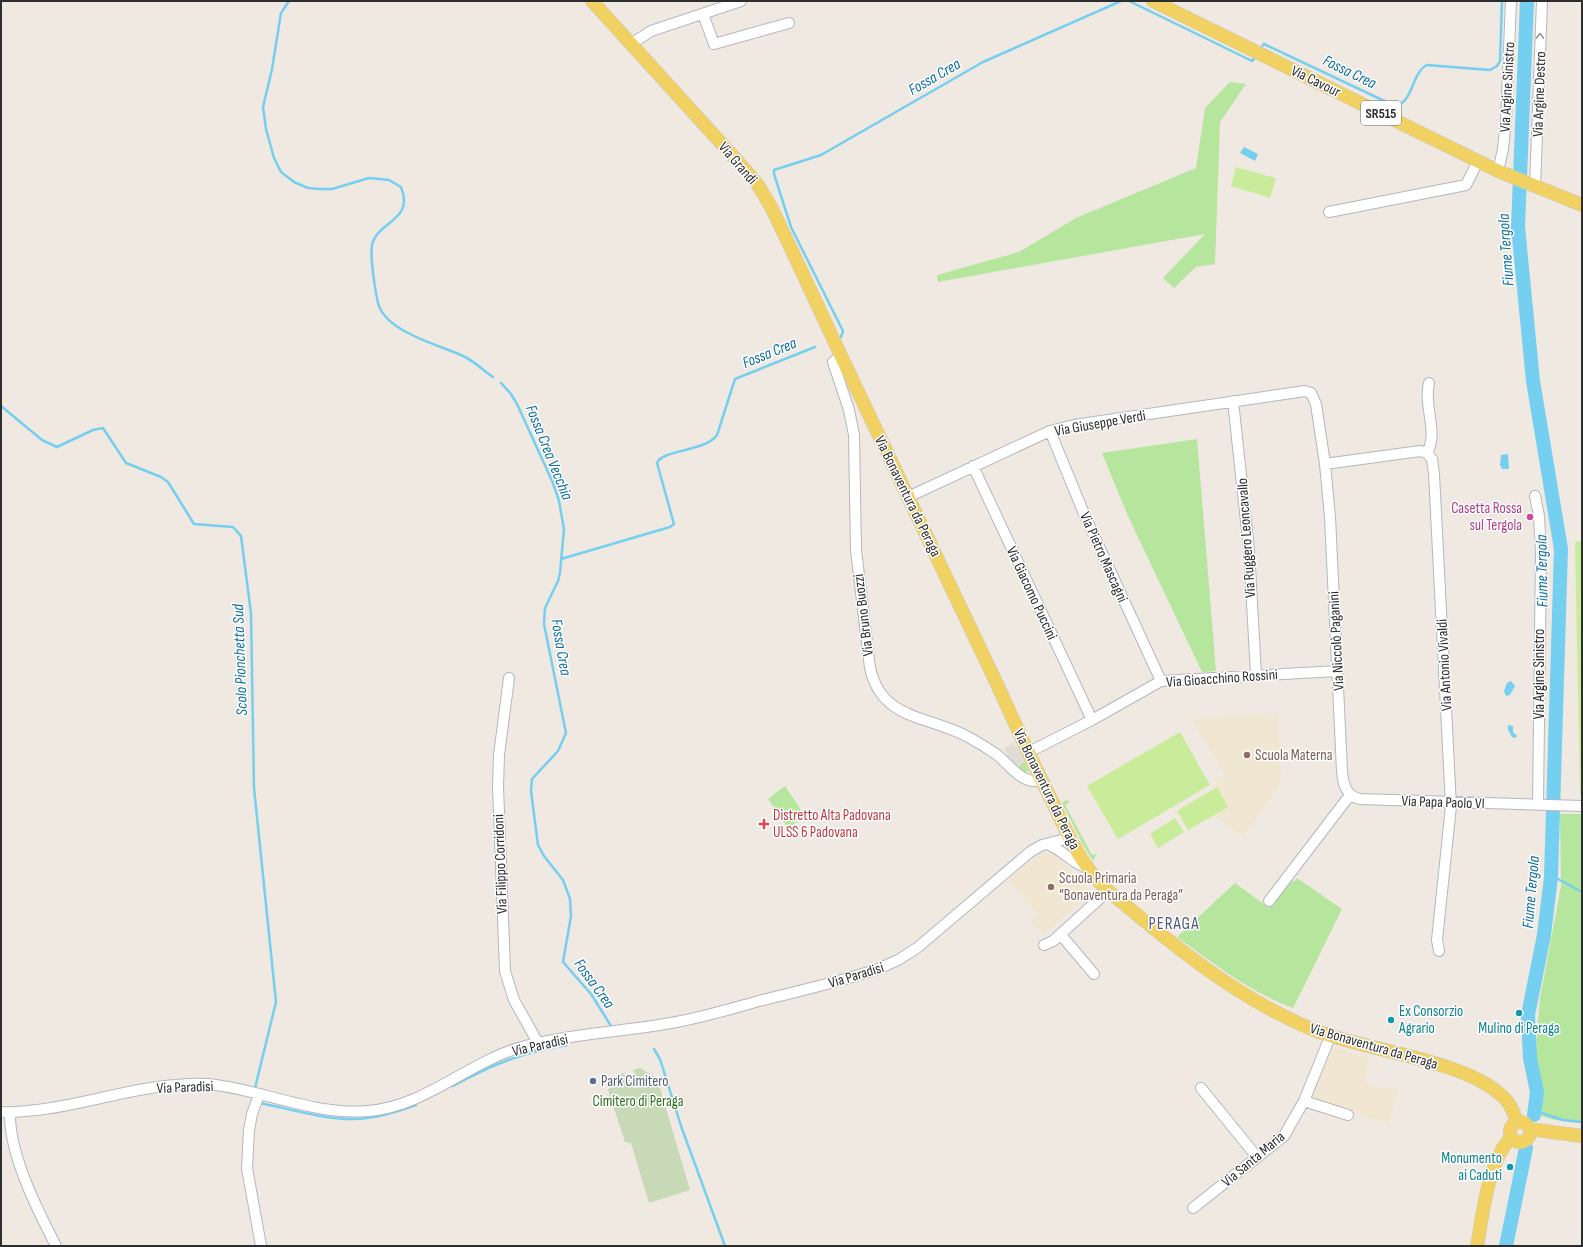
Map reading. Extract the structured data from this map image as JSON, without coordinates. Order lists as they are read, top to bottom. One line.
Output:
{"streets":{"main road":["Via Cavour","SR515","Via Grandi","Via Bonaventura da Peraga"],"street":["Via Argine Sinistro","Via Argine Destro","Via Giuseppe Verdi","Via Ruggero Leoncavallo","Via Pietro Mascagni","Via Giacomo Puccini","Via Bruno Buozzi","Via Niccolò Paganini","Via Antonio Vivaldi","Via Gioacchino Rossini","Via Papa Paolo VI","Via Filippo Corridoni","Via Paradisi","Via Santa Maria"]},"crossings":[["Via Cavour","Via Argine Sinistro"],["Via Cavour","Via Argine Destro"],["Via Argine Sinistro","Via Papa Paolo VI"],["Via Grandi","Via Bonaventura da Peraga"],["Via Grandi","Via Bruno Buozzi"],["Via Giuseppe Verdi","Via Bonaventura da Peraga"],["Via Giuseppe Verdi","Via Ruggero Leoncavallo"],["Via Giuseppe Verdi","Via Pietro Mascagni"],["Via Giuseppe Verdi","Via Giacomo Puccini"],["Via Giuseppe Verdi","Via Niccolò Paganini"],["Via Bonaventura da Peraga","Via Bruno Buozzi"],["Via Bonaventura da Peraga","Via Gioacchino Rossini"],["Via Bonaventura da Peraga","Via Paradisi"],["Via Bonaventura da Peraga","Via Santa Maria"],["Via Ruggero Leoncavallo","Via Gioacchino Rossini"],["Via Pietro Mascagni","Via Gioacchino Rossini"],["Via Giacomo Puccini","Via Gioacchino Rossini"],["Via Niccolò Paganini","Via Gioacchino Rossini"],["Via Niccolò Paganini","Via Papa Paolo VI"],["Via Antonio Vivaldi","Via Papa Paolo VI"],["Via Filippo Corridoni","Via Paradisi"]],"one_way":["Via Argine Destro"],"districts":["PERAGA"],"water":["Fossa Crea","Fiume Tergola","Fossa Crea Vecchia","Scolo Pionchetta Sud"],"parks":["Cimitero di Peraga"],"places":{"other":["Casetta Rossa sul Tergola","Scuola Materna","Scuola Primaria “Bonaventura da Peraga”","Mulino di Peraga","Ex Consorzio Agrario","Park Cimitero","Monumento ai Caduti"],"health":["Distretto Alta Padovana ULSS 6 Padovana"]}}
